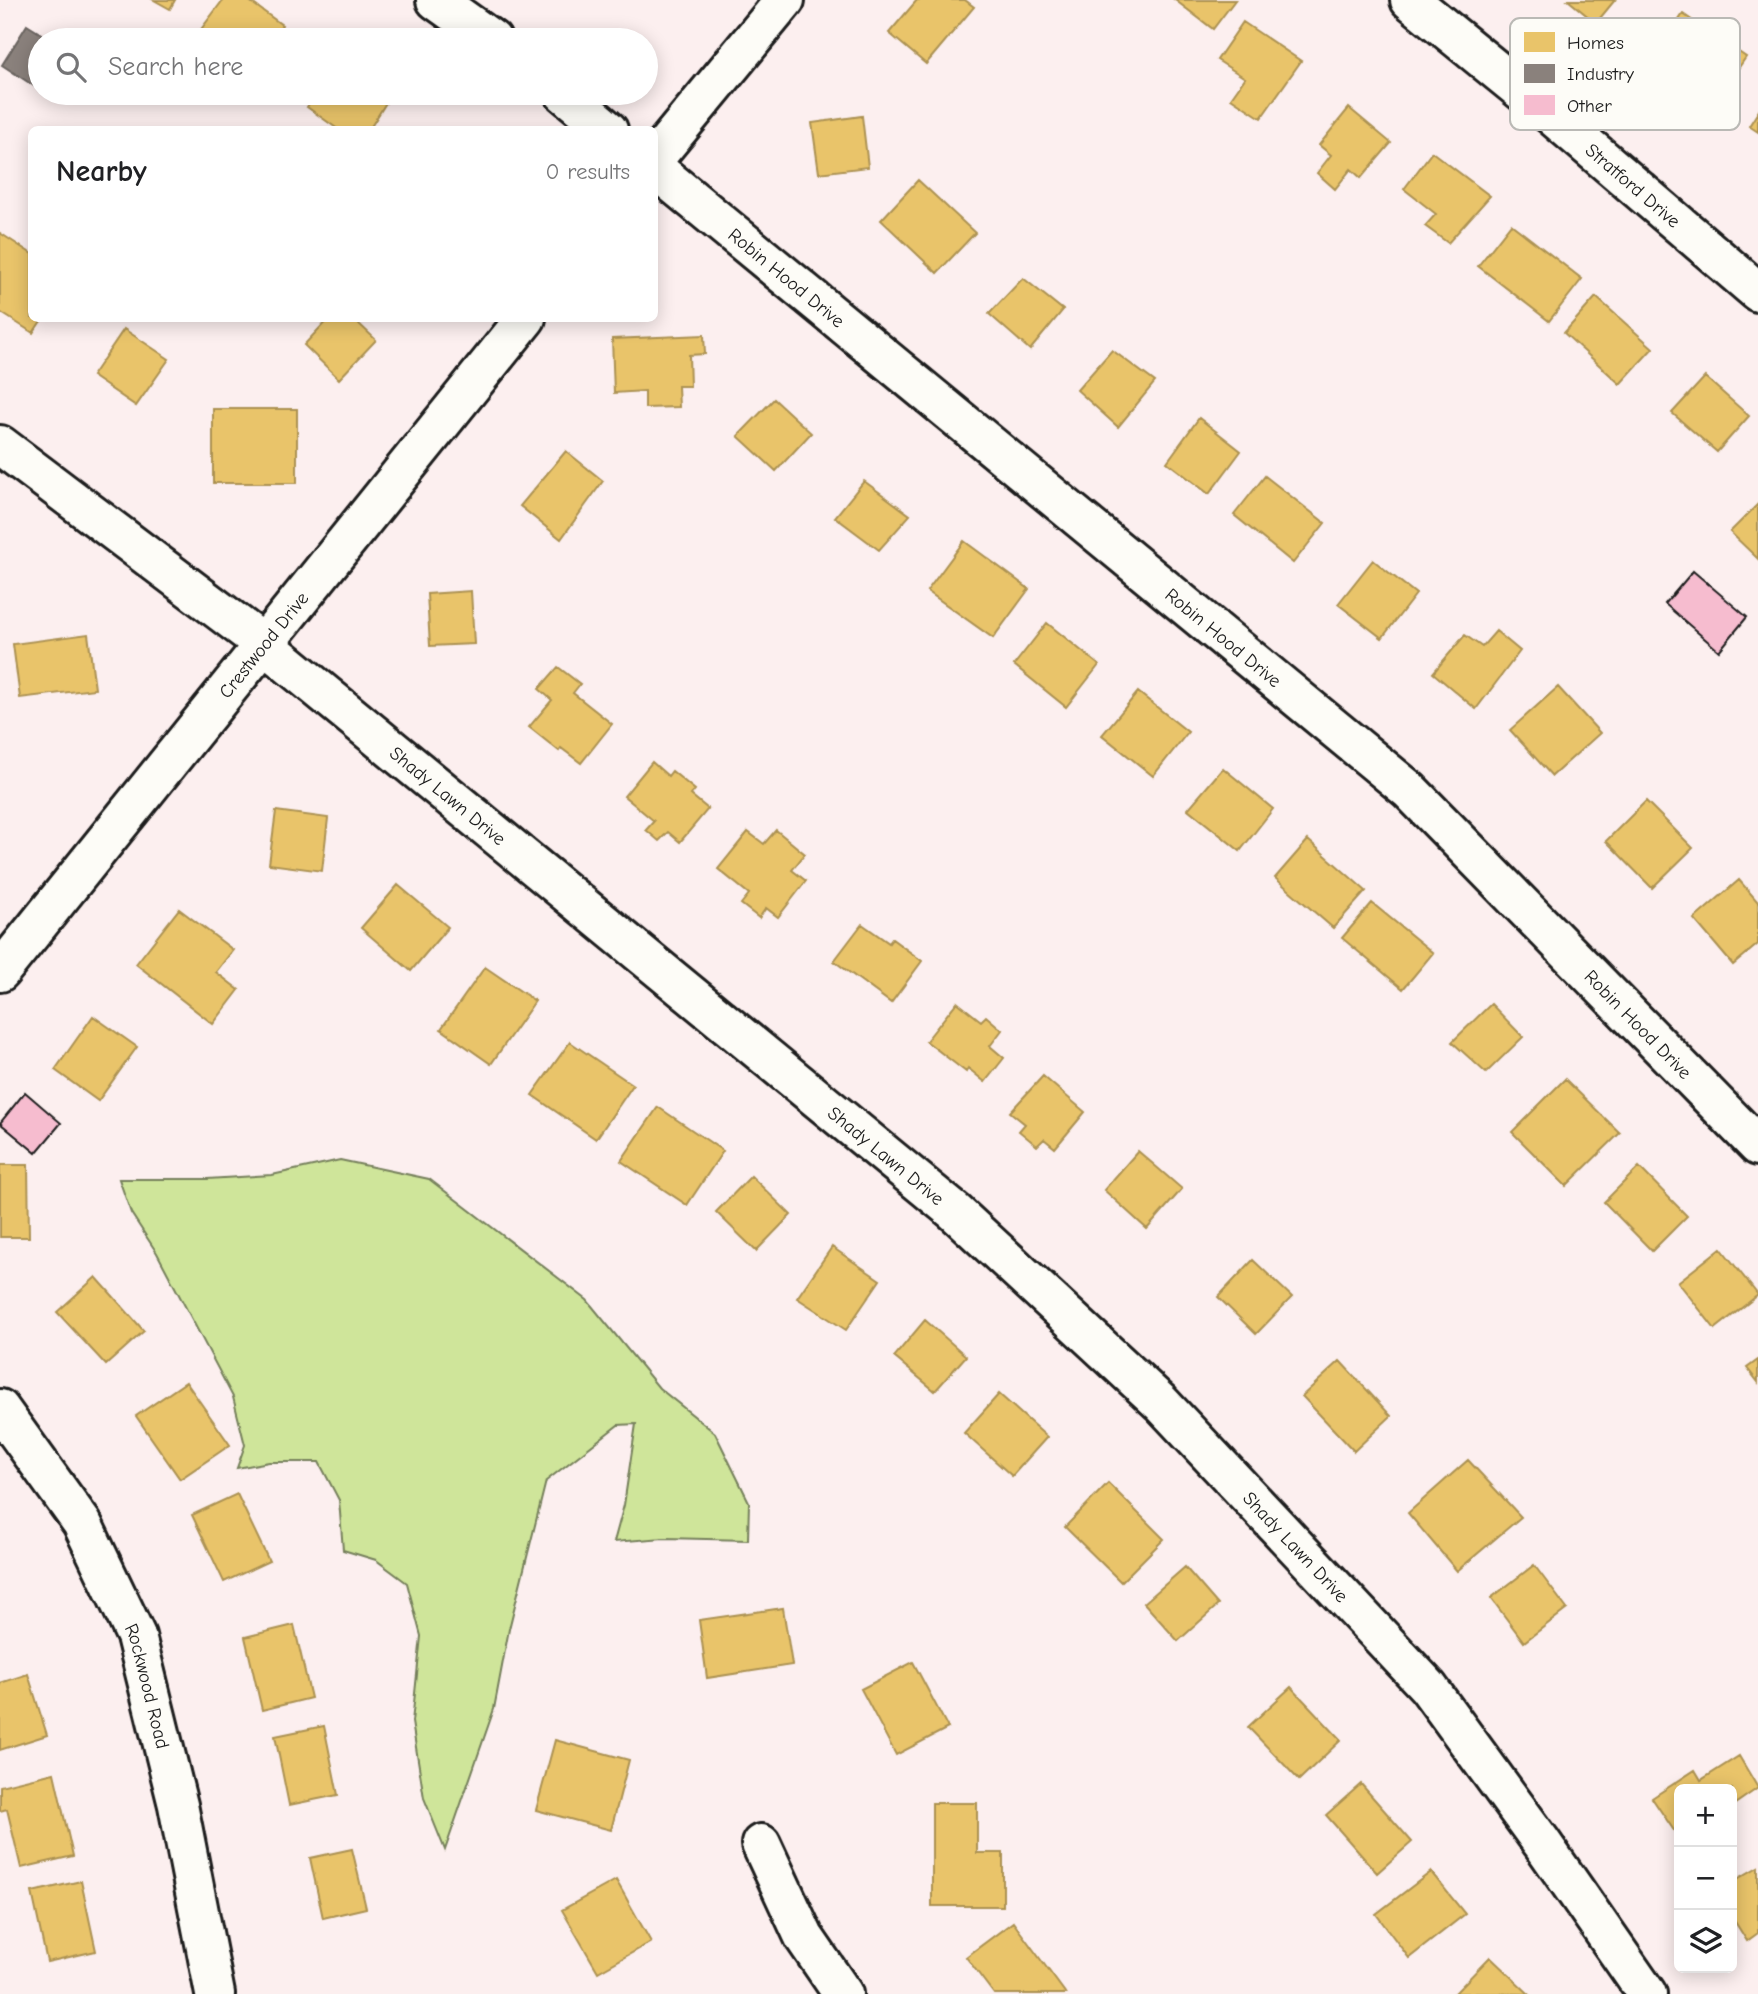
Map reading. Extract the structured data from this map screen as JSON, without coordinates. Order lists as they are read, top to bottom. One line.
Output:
{"streets":{"street":["Stratford Drive","Robin Hood Drive","Crestwood Drive","Shady Lawn Drive","Rockwood Road"]},"crossings":[["Crestwood Drive","Shady Lawn Drive"]],"legend":["Homes","Industry","Other"],"page":{"search":"Search here","heading":["Nearby","0 results"],"map_buttons":["+","−"]}}
